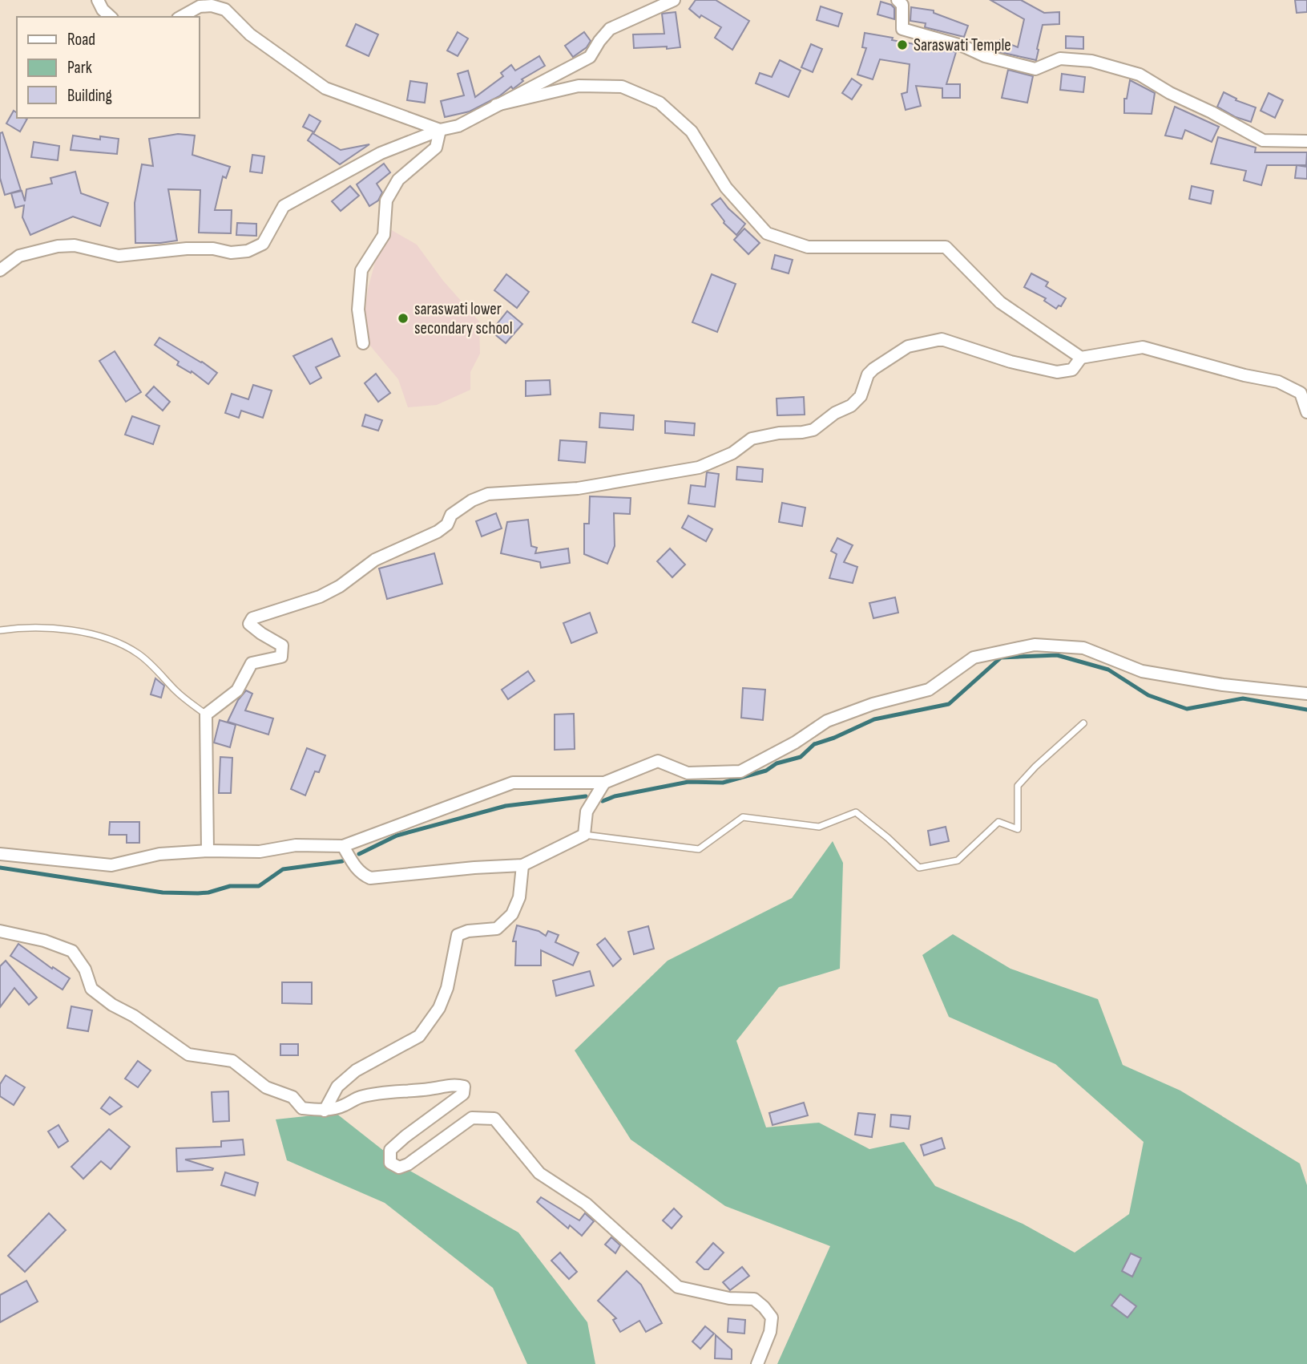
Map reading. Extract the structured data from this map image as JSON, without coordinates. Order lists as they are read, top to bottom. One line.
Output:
{"places":["Saraswati Temple","saraswati lower secondary school"],"legend":["Road","Park","Building"]}
